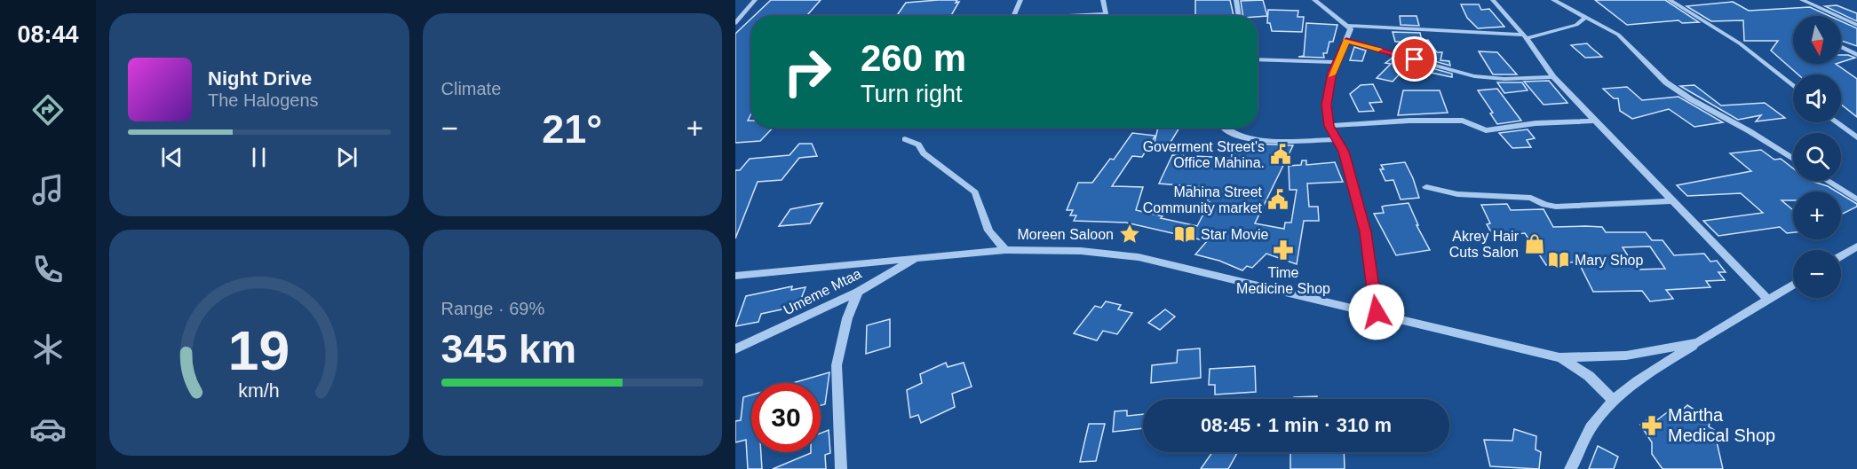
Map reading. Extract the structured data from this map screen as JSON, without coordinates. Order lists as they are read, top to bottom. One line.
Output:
{"streets":{"street":["Umeme Mtaa"]},"places":{"public building":["Goverment Street's Office Mahina.","Mahina Street Community market"],"place":["Moreen Saloon"],"library":["Star Movie","Mary Shop"],"shop":["Akrey Hair Cuts Salon"],"pharmacy":["Time Medicine Shop","Martha Medical Shop"]},"north":"bottom","page":{"tabs":"08:44","tile":["Climate",["Range · 69%","345 km"]],"map_buttons":["+","−"],"turn":["260 m","Turn right"],"song":["Night Drive","The Halogens"],"heat":["−","21°","+"],"limit":"30","trip":"08:45 · 1 min · 310 m","gauge":["19","km/h"]}}
